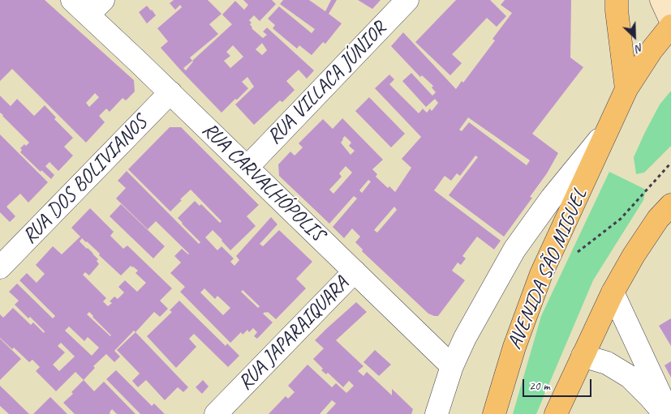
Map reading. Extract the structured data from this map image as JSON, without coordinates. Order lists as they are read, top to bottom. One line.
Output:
{"streets":{"main road":["AVENIDA SÃO MIGUEL"],"street":["RUA VILLACA JÚNIOR","RUA DOS BOLIVIANOS","RUA CARVALHÓPOLIS","RUA JAPARAIQUARA"]},"crossings":[["RUA VILLACA JÚNIOR","RUA CARVALHÓPOLIS"],["RUA DOS BOLIVIANOS","RUA CARVALHÓPOLIS"],["RUA CARVALHÓPOLIS","AVENIDA SÃO MIGUEL"],["RUA CARVALHÓPOLIS","RUA JAPARAIQUARA"]],"scale_bar":"20 m","north":"bottom right"}
